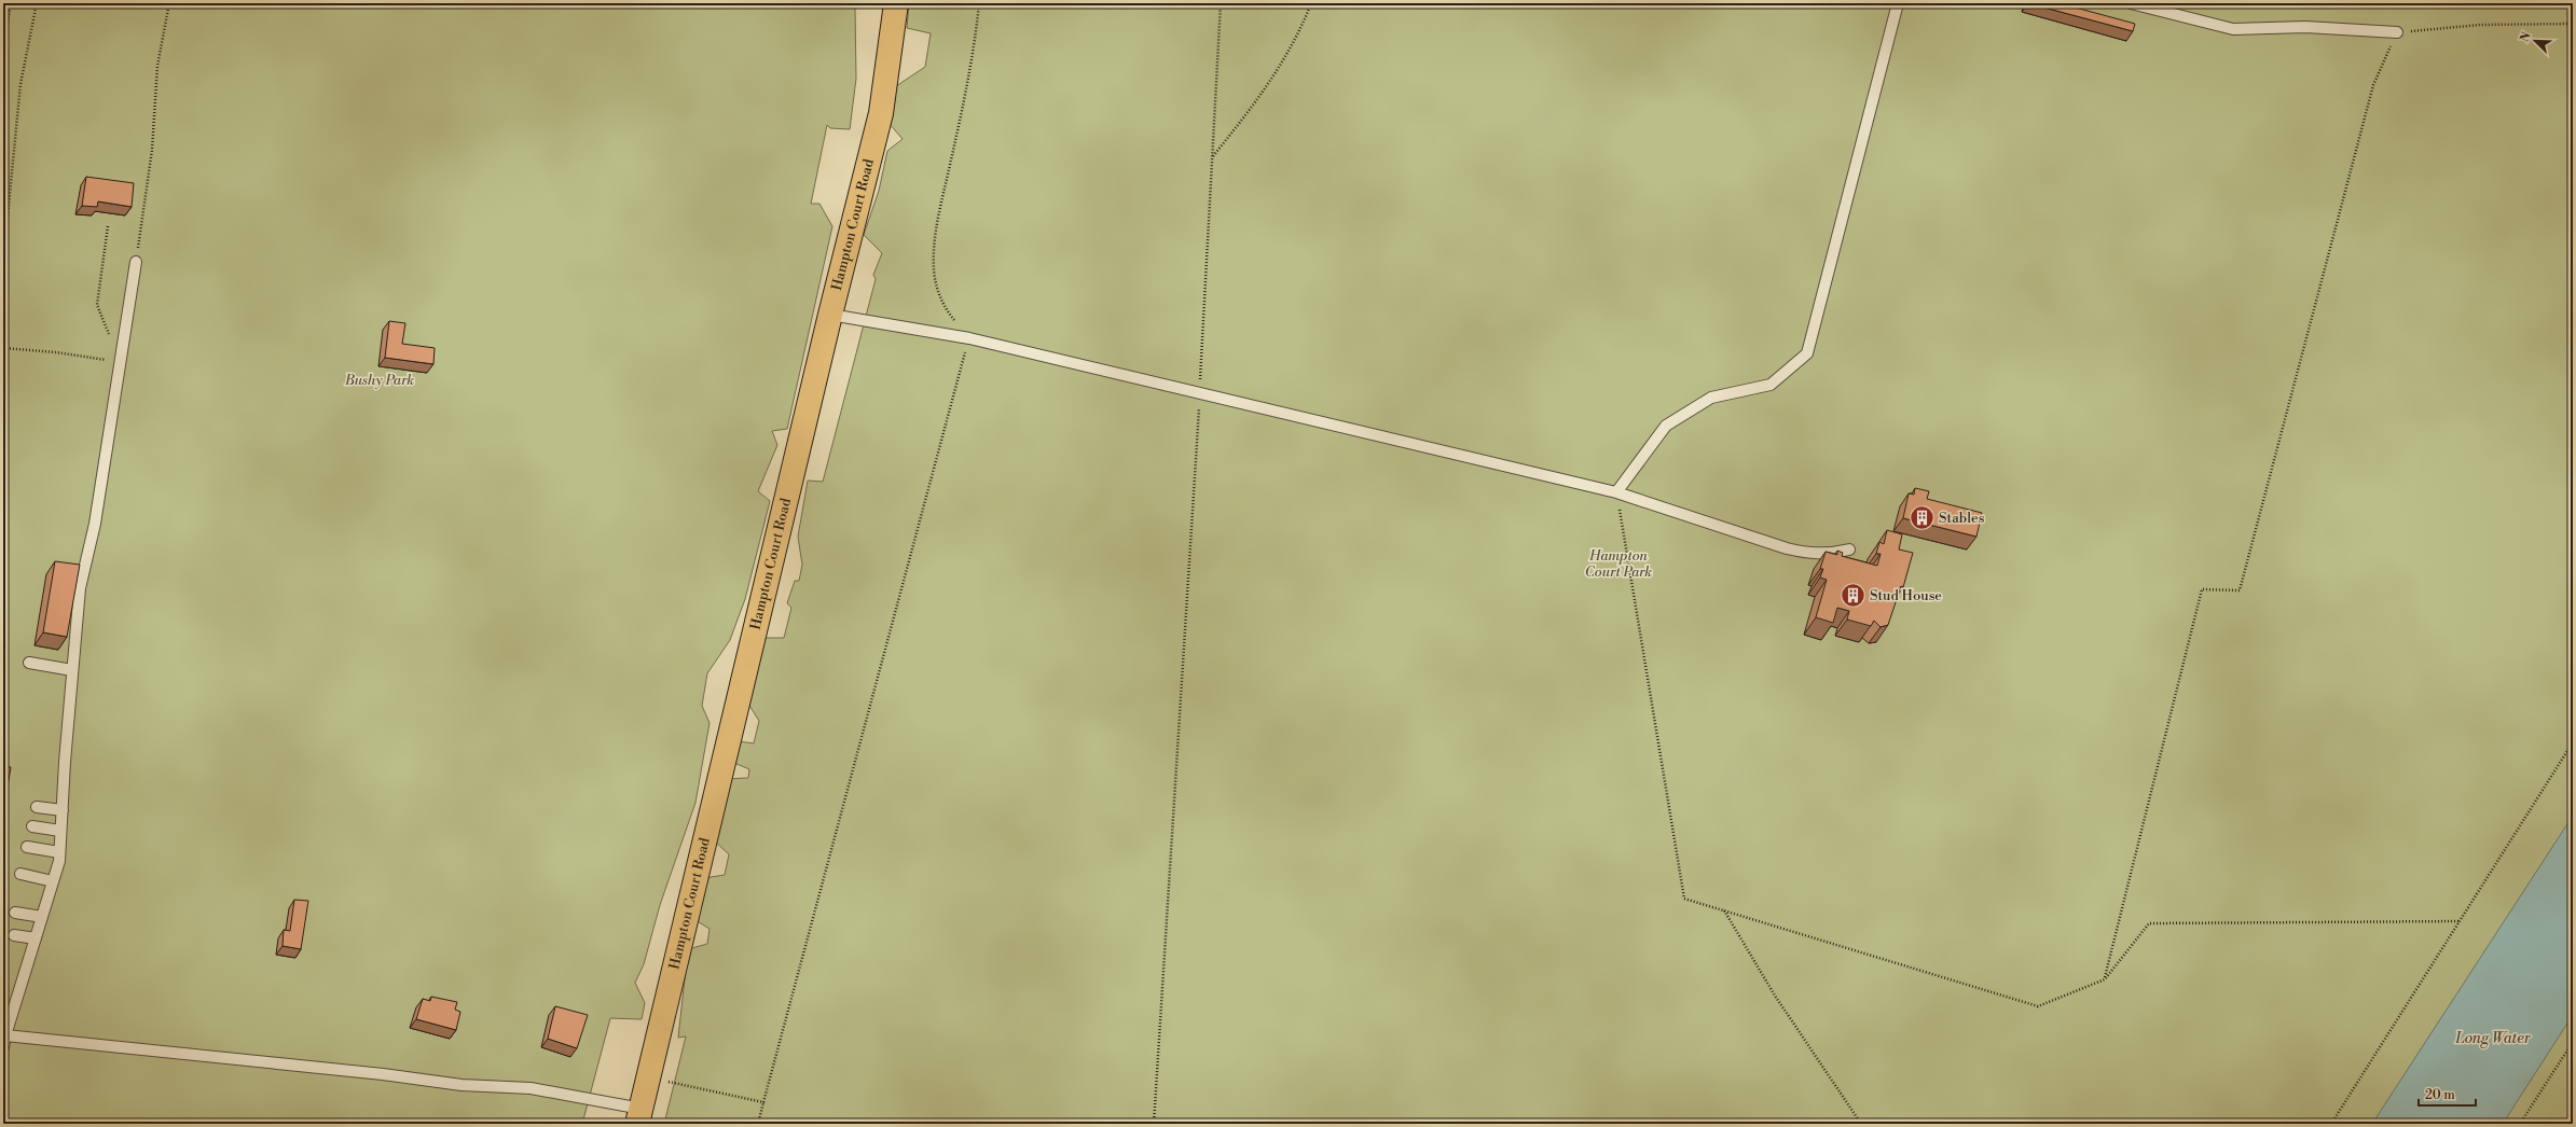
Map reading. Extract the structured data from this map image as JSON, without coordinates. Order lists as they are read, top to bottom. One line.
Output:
{"streets":{"main road":["Hampton Court Road"]},"water":["Long Water"],"parks":["Bushy Park","Hampton Court Park"],"places":{"building":["Stables","Stud House"]},"scale_bar":"20 m","north":"top left"}
